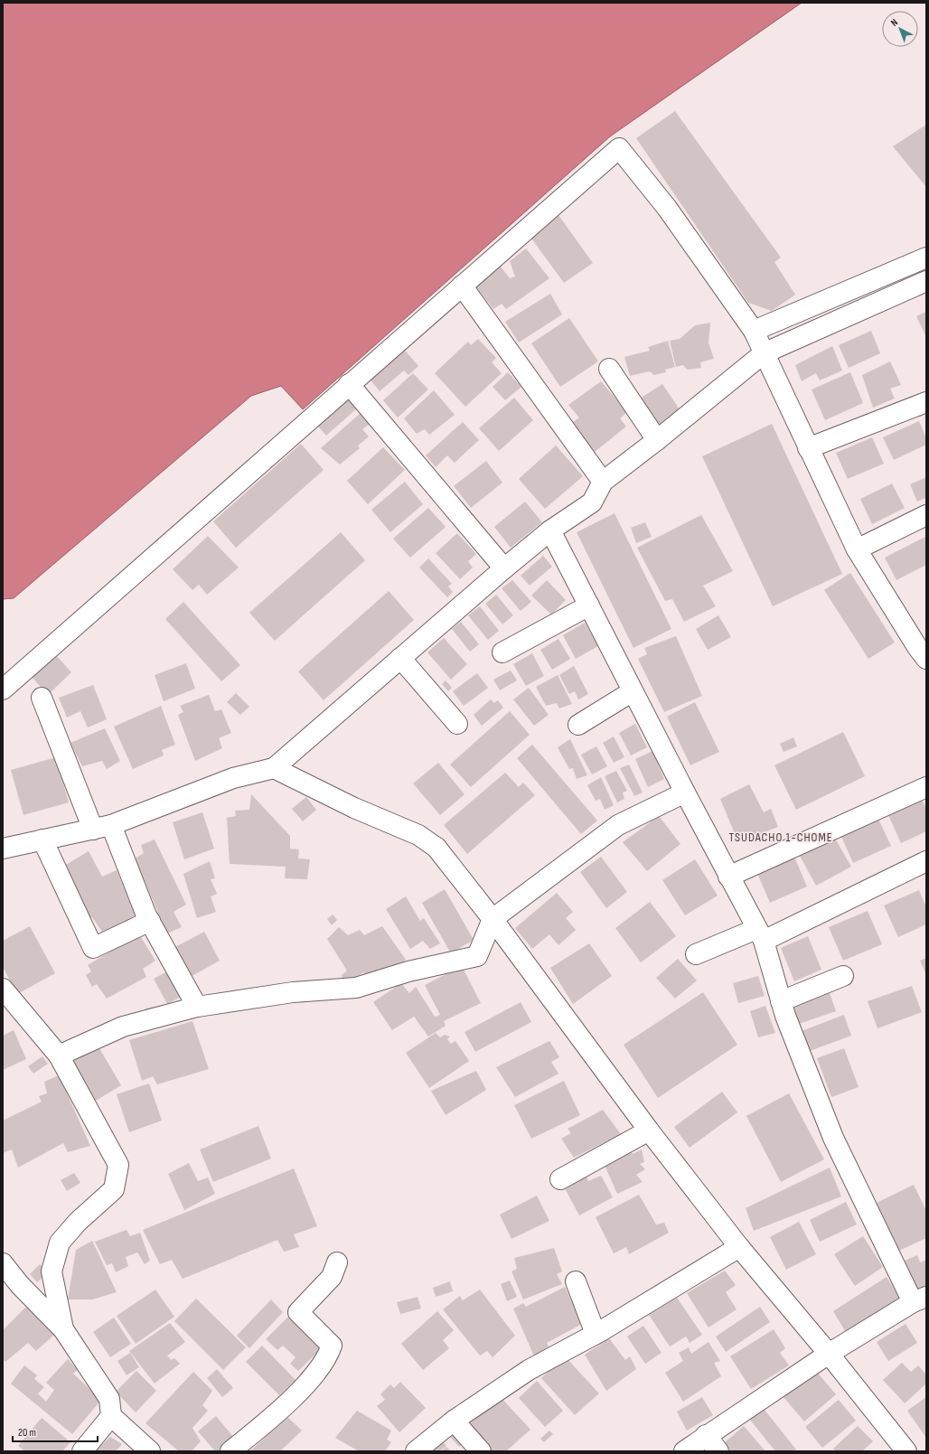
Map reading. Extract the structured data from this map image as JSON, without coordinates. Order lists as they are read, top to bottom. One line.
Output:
{"districts":["TSUDACHO 1-CHOME"],"scale_bar":"20 m","north":"top left"}
